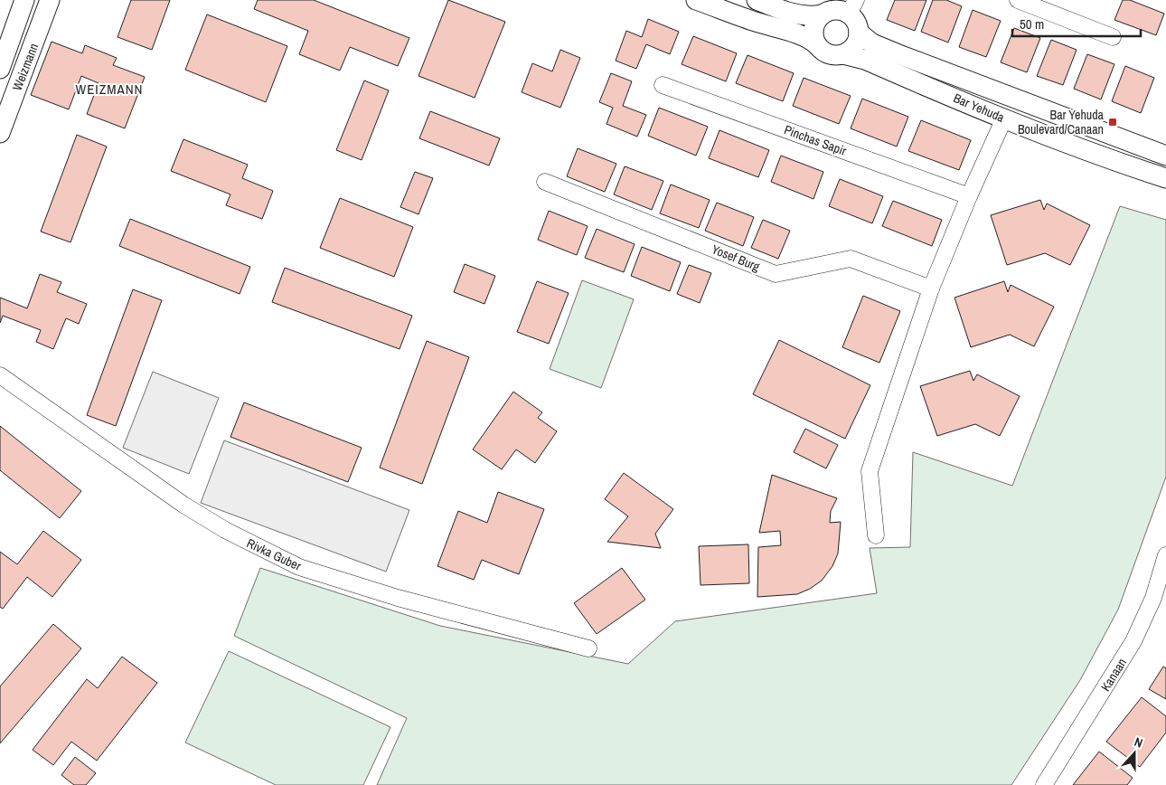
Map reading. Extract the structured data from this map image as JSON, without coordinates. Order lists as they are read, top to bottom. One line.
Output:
{"streets":{"street":["Weizmann","Bar Yehuda","Pinchas Sapir","Yosef Burg","Rivka Guber","Kanaan"]},"districts":["WEIZMANN"],"places":{"transit":["Bar Yehuda Boulevard/Canaan"]},"scale_bar":"50 m","north":"top"}
